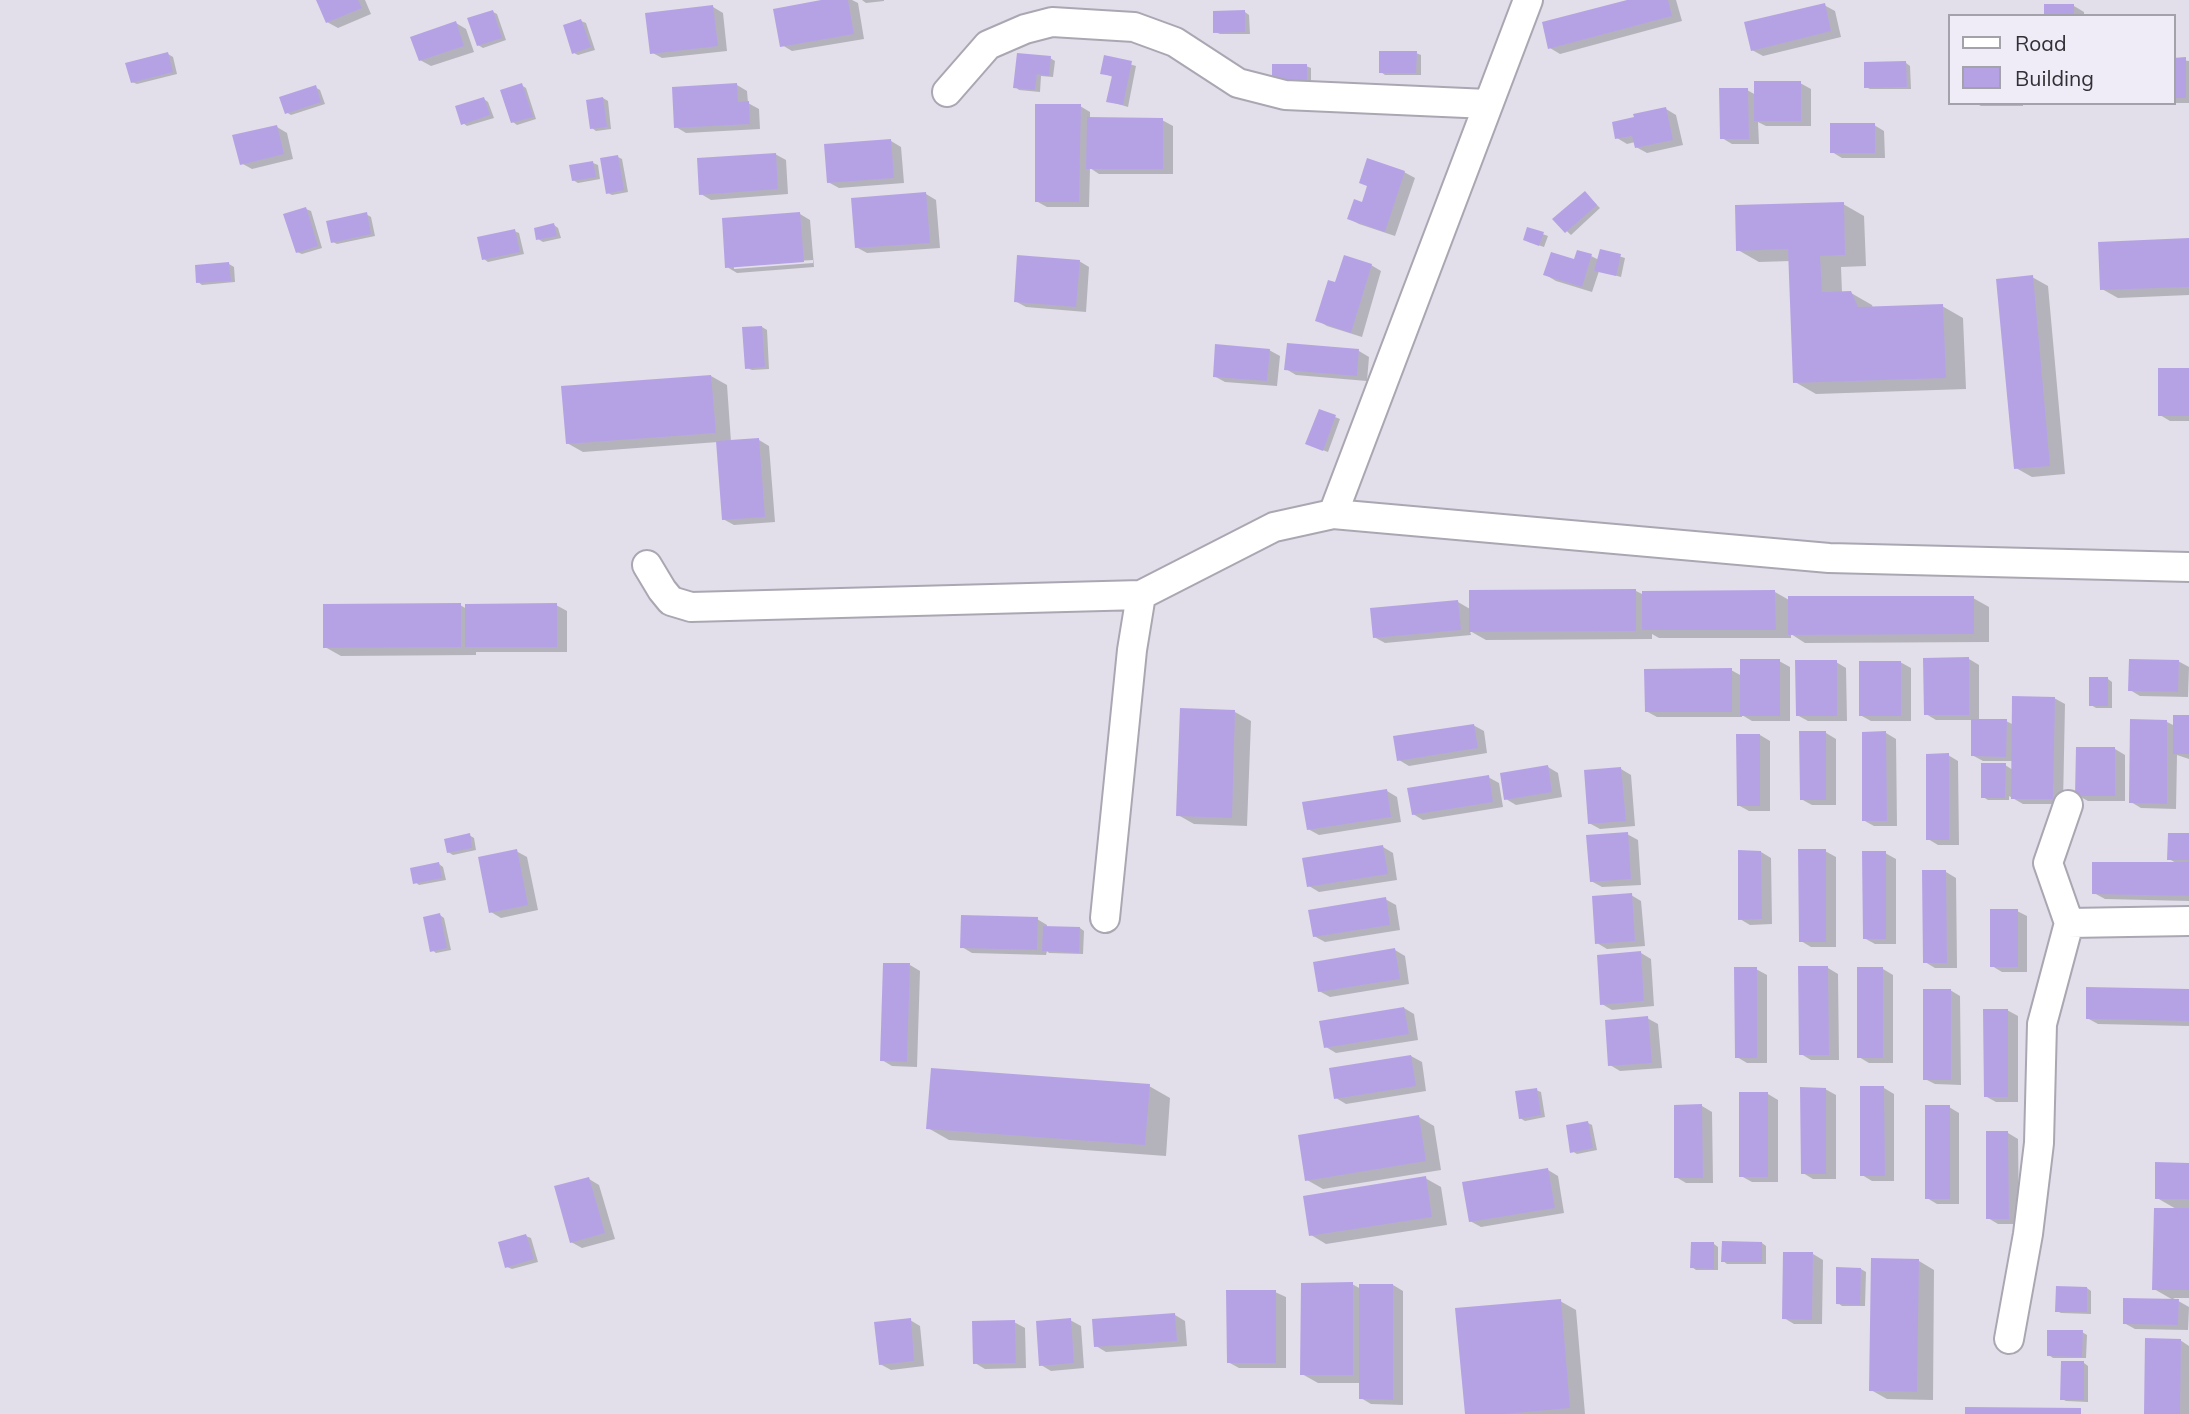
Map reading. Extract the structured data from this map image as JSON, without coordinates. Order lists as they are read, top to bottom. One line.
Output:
{"legend":["Road","Building"]}
